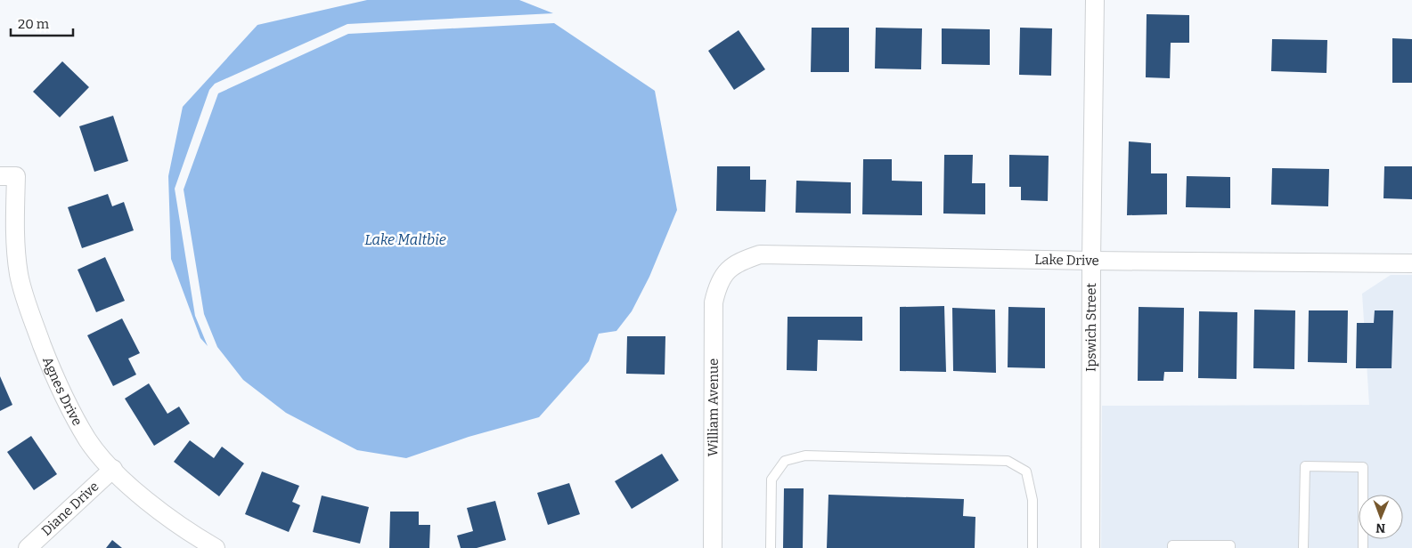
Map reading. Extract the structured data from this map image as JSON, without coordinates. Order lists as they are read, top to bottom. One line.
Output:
{"streets":{"street":["Lake Drive","Ipswich Street","Agnes Drive","William Avenue","Diane Drive"]},"crossings":[["Lake Drive","Ipswich Street"],["Lake Drive","William Avenue"],["Agnes Drive","Diane Drive"]],"water":["Lake Maltbie"],"scale_bar":"20 m","north":"bottom"}
